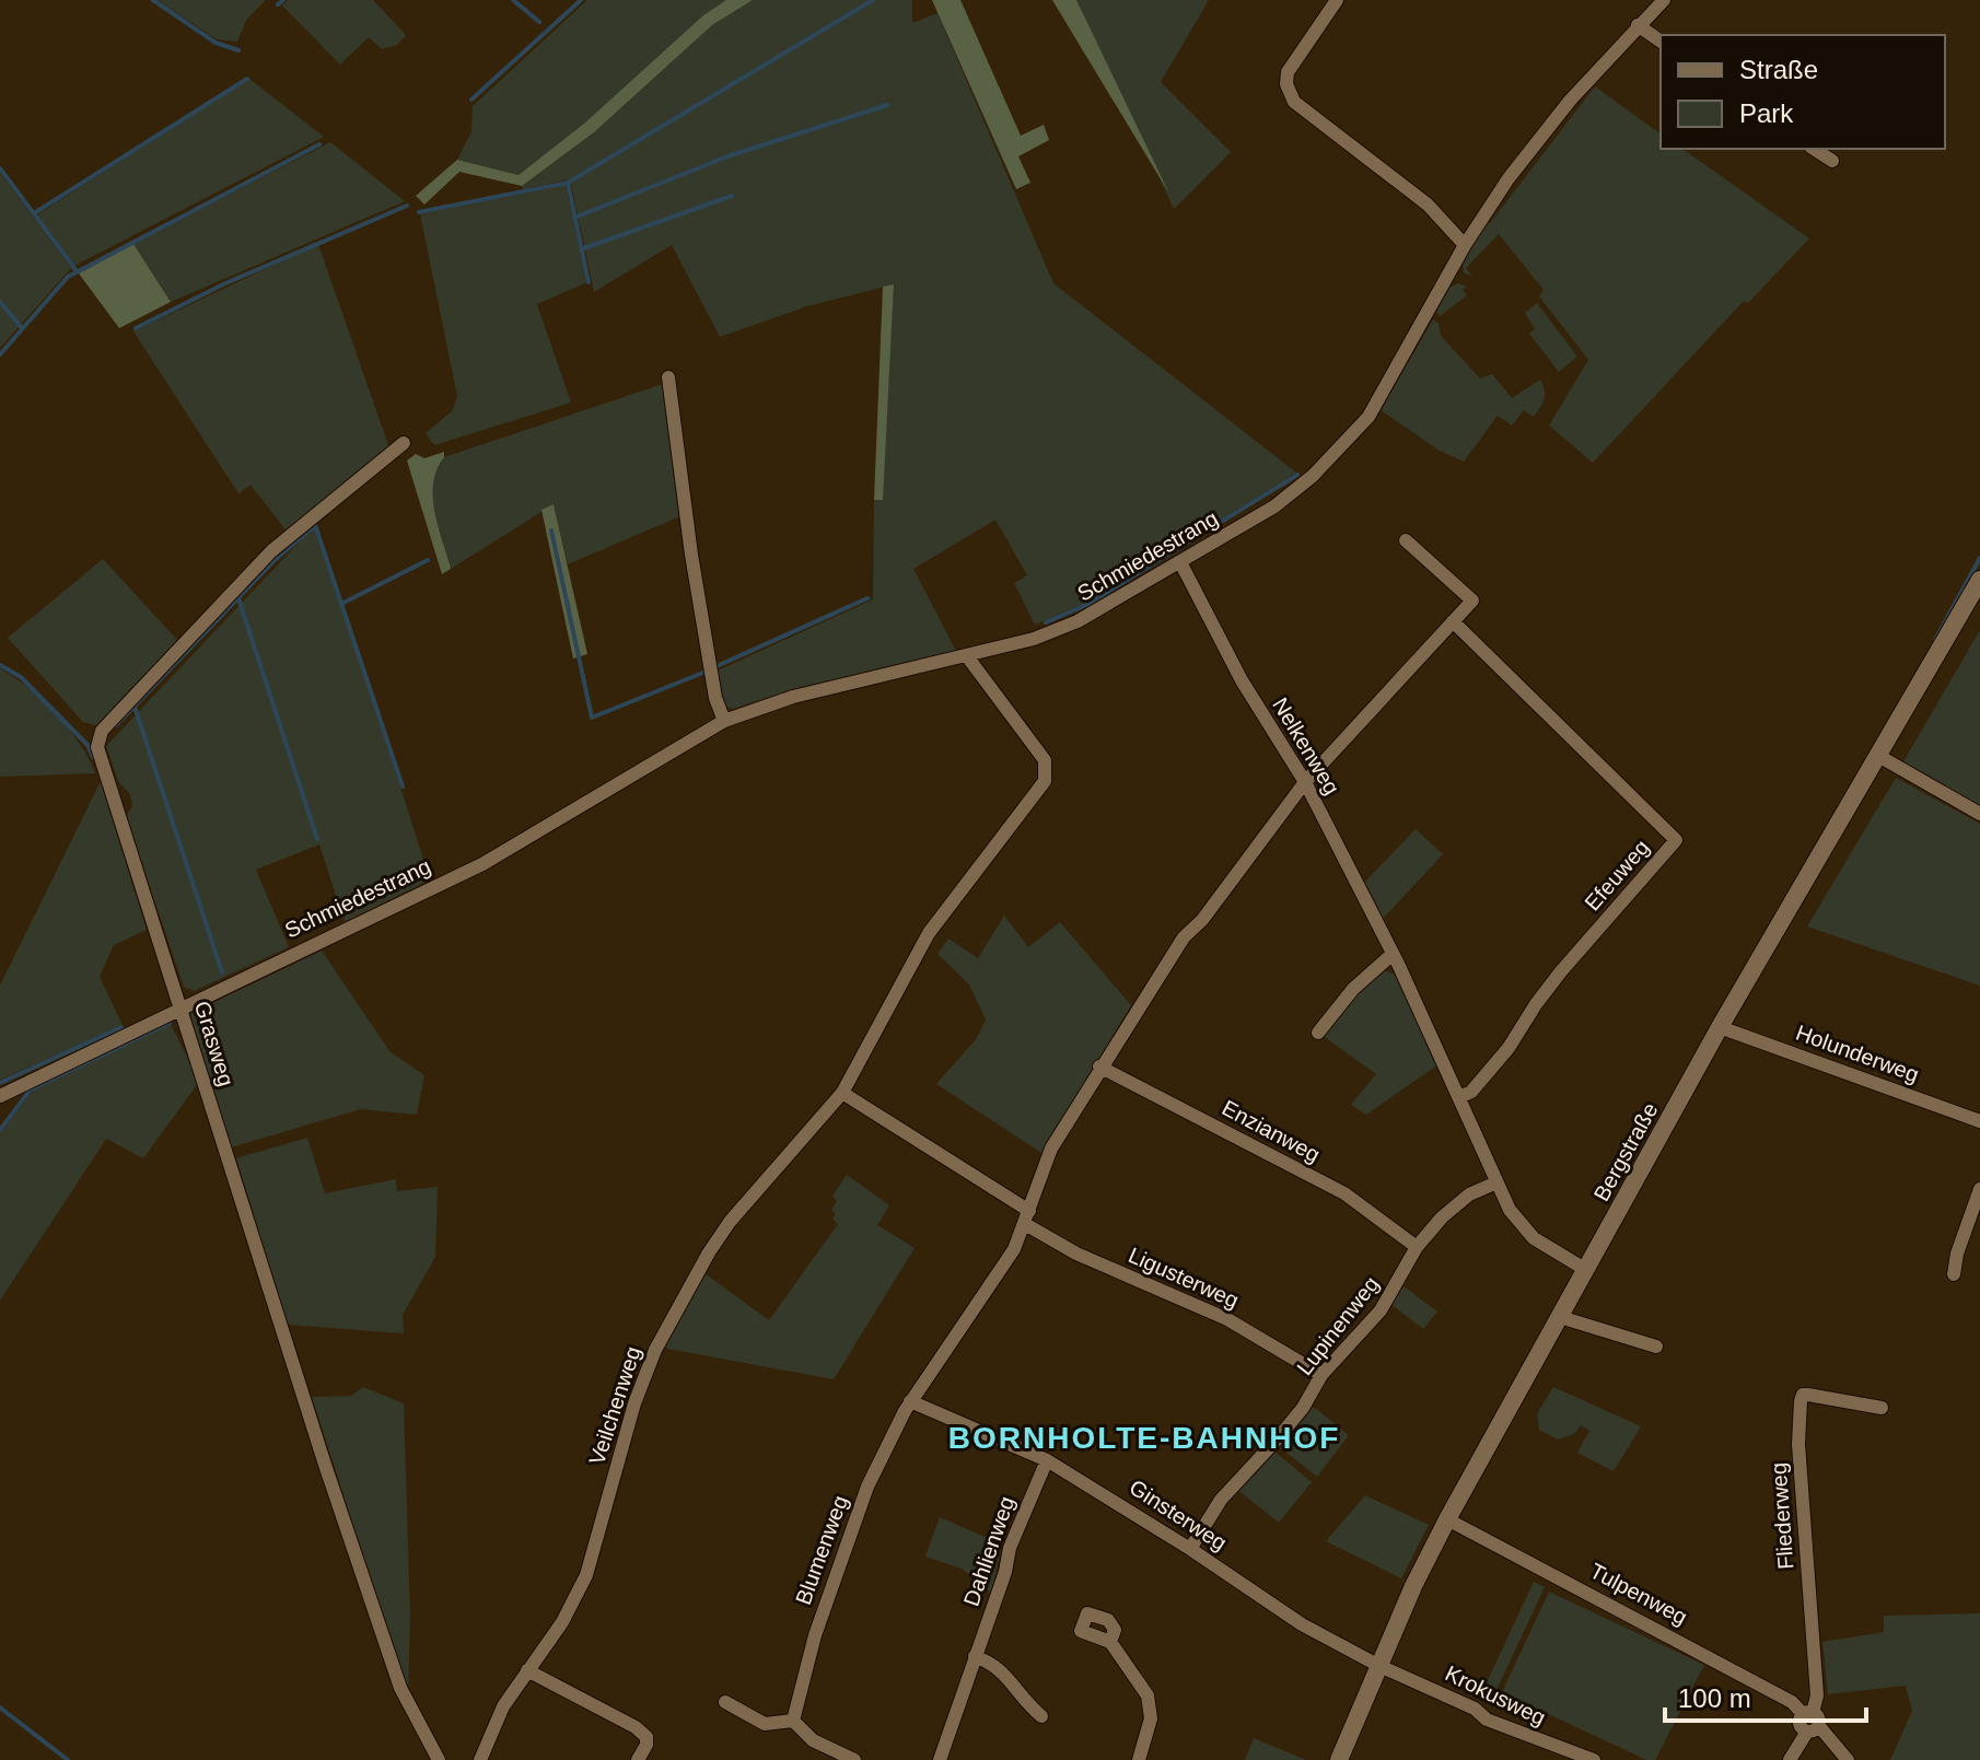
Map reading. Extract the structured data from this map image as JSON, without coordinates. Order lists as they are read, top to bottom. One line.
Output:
{"streets":{"street":["Schmiedestrang","Nelkenweg","Efeuweg","Grasweg","Holunderweg","Enzianweg","Bergstraße","Ligusterweg","Lupinenweg","Veilchenweg","Ginsterweg","Fliederweg","Blumenweg","Dahlienweg","Tulpenweg","Krokusweg"]},"crossings":[["Schmiedestrang","Nelkenweg"],["Schmiedestrang","Grasweg"],["Schmiedestrang","Veilchenweg"],["Nelkenweg","Efeuweg"],["Nelkenweg","Bergstraße"],["Nelkenweg","Lupinenweg"],["Holunderweg","Bergstraße"],["Enzianweg","Lupinenweg"],["Bergstraße","Ginsterweg"],["Bergstraße","Tulpenweg"],["Bergstraße","Krokusweg"],["Ligusterweg","Lupinenweg"],["Lupinenweg","Ginsterweg"],["Ginsterweg","Blumenweg"],["Ginsterweg","Dahlienweg"],["Ginsterweg","Krokusweg"],["Fliederweg","Tulpenweg"]],"districts":["BORNHOLTE-BAHNHOF"],"legend":["Straße","Park"],"scale_bar":"100 m"}
